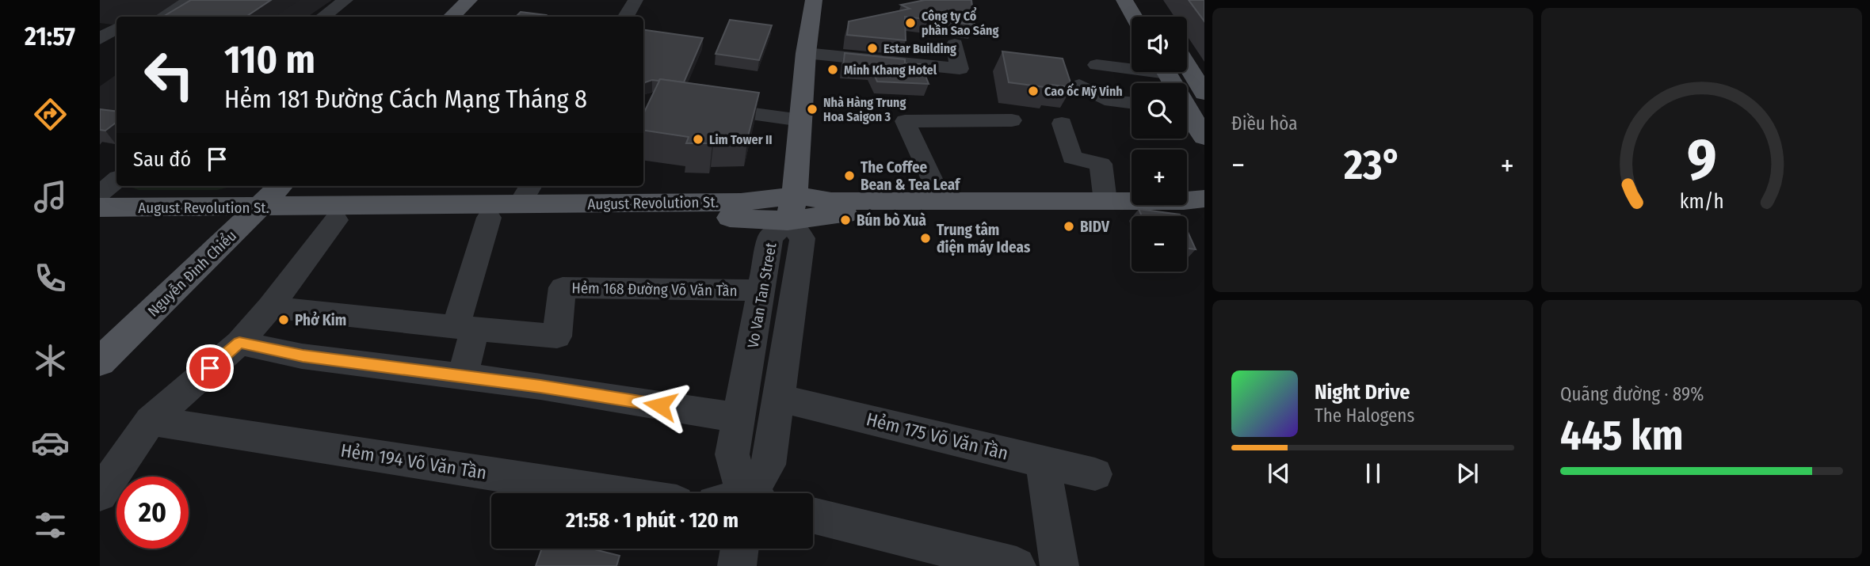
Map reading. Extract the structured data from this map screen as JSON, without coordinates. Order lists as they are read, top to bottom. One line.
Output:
{"streets":{"main road":["August Revolution St.","Nguyễn Đình Chiểu"],"street":["Hẻm 168 Đường Võ Văn Tần","Vo Van Tan Street","Hẻm 175 Võ Văn Tần","Hẻm 194 Võ Văn Tần"]},"crossings":[["August Revolution St.","Nguyễn Đình Chiểu"],["August Revolution St.","Vo Van Tan Street"],["Hẻm 168 Đường Võ Văn Tần","Vo Van Tan Street"],["Vo Van Tan Street","Hẻm 175 Võ Văn Tần"]],"places":["Công ty Cổ phần Sao Sáng","Estar Building","Minh Khang Hotel","Cao ốc Mỹ Vinh","Nhà Hàng Trung Hoa Saigon 3","Lim Tower II","The Coffee Bean & Tea Leaf","Bún bò Xuà","BIDV","Trung tâm điện máy Ideas","Phở Kim"],"page":{"tabs":"21:57","tile":["Điều hòa",["Quãng đường · 89%","445 km"]],"map_buttons":["+","−"],"turn":["110 m","Hẻm 181 Đường Cách Mạng Tháng 8"],"then":"Sau đó","heat":["−","23°","+"],"song":["Night Drive","The Halogens"],"limit":"20","trip":"21:58 · 1 phút · 120 m","gauge":["9","km/h"]}}
